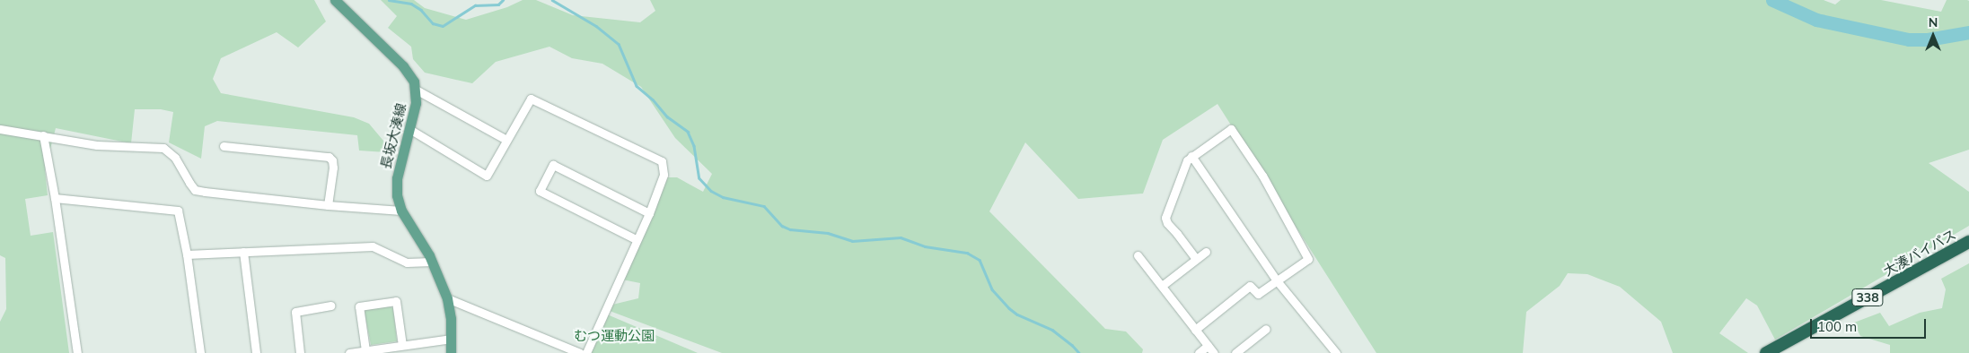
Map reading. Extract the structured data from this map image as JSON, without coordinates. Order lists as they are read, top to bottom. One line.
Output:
{"streets":{"highway":["大湊バイパス","338"],"main road":["長坂大湊線"]},"parks":["むつ運動公園"],"scale_bar":"100 m","north":"top"}
